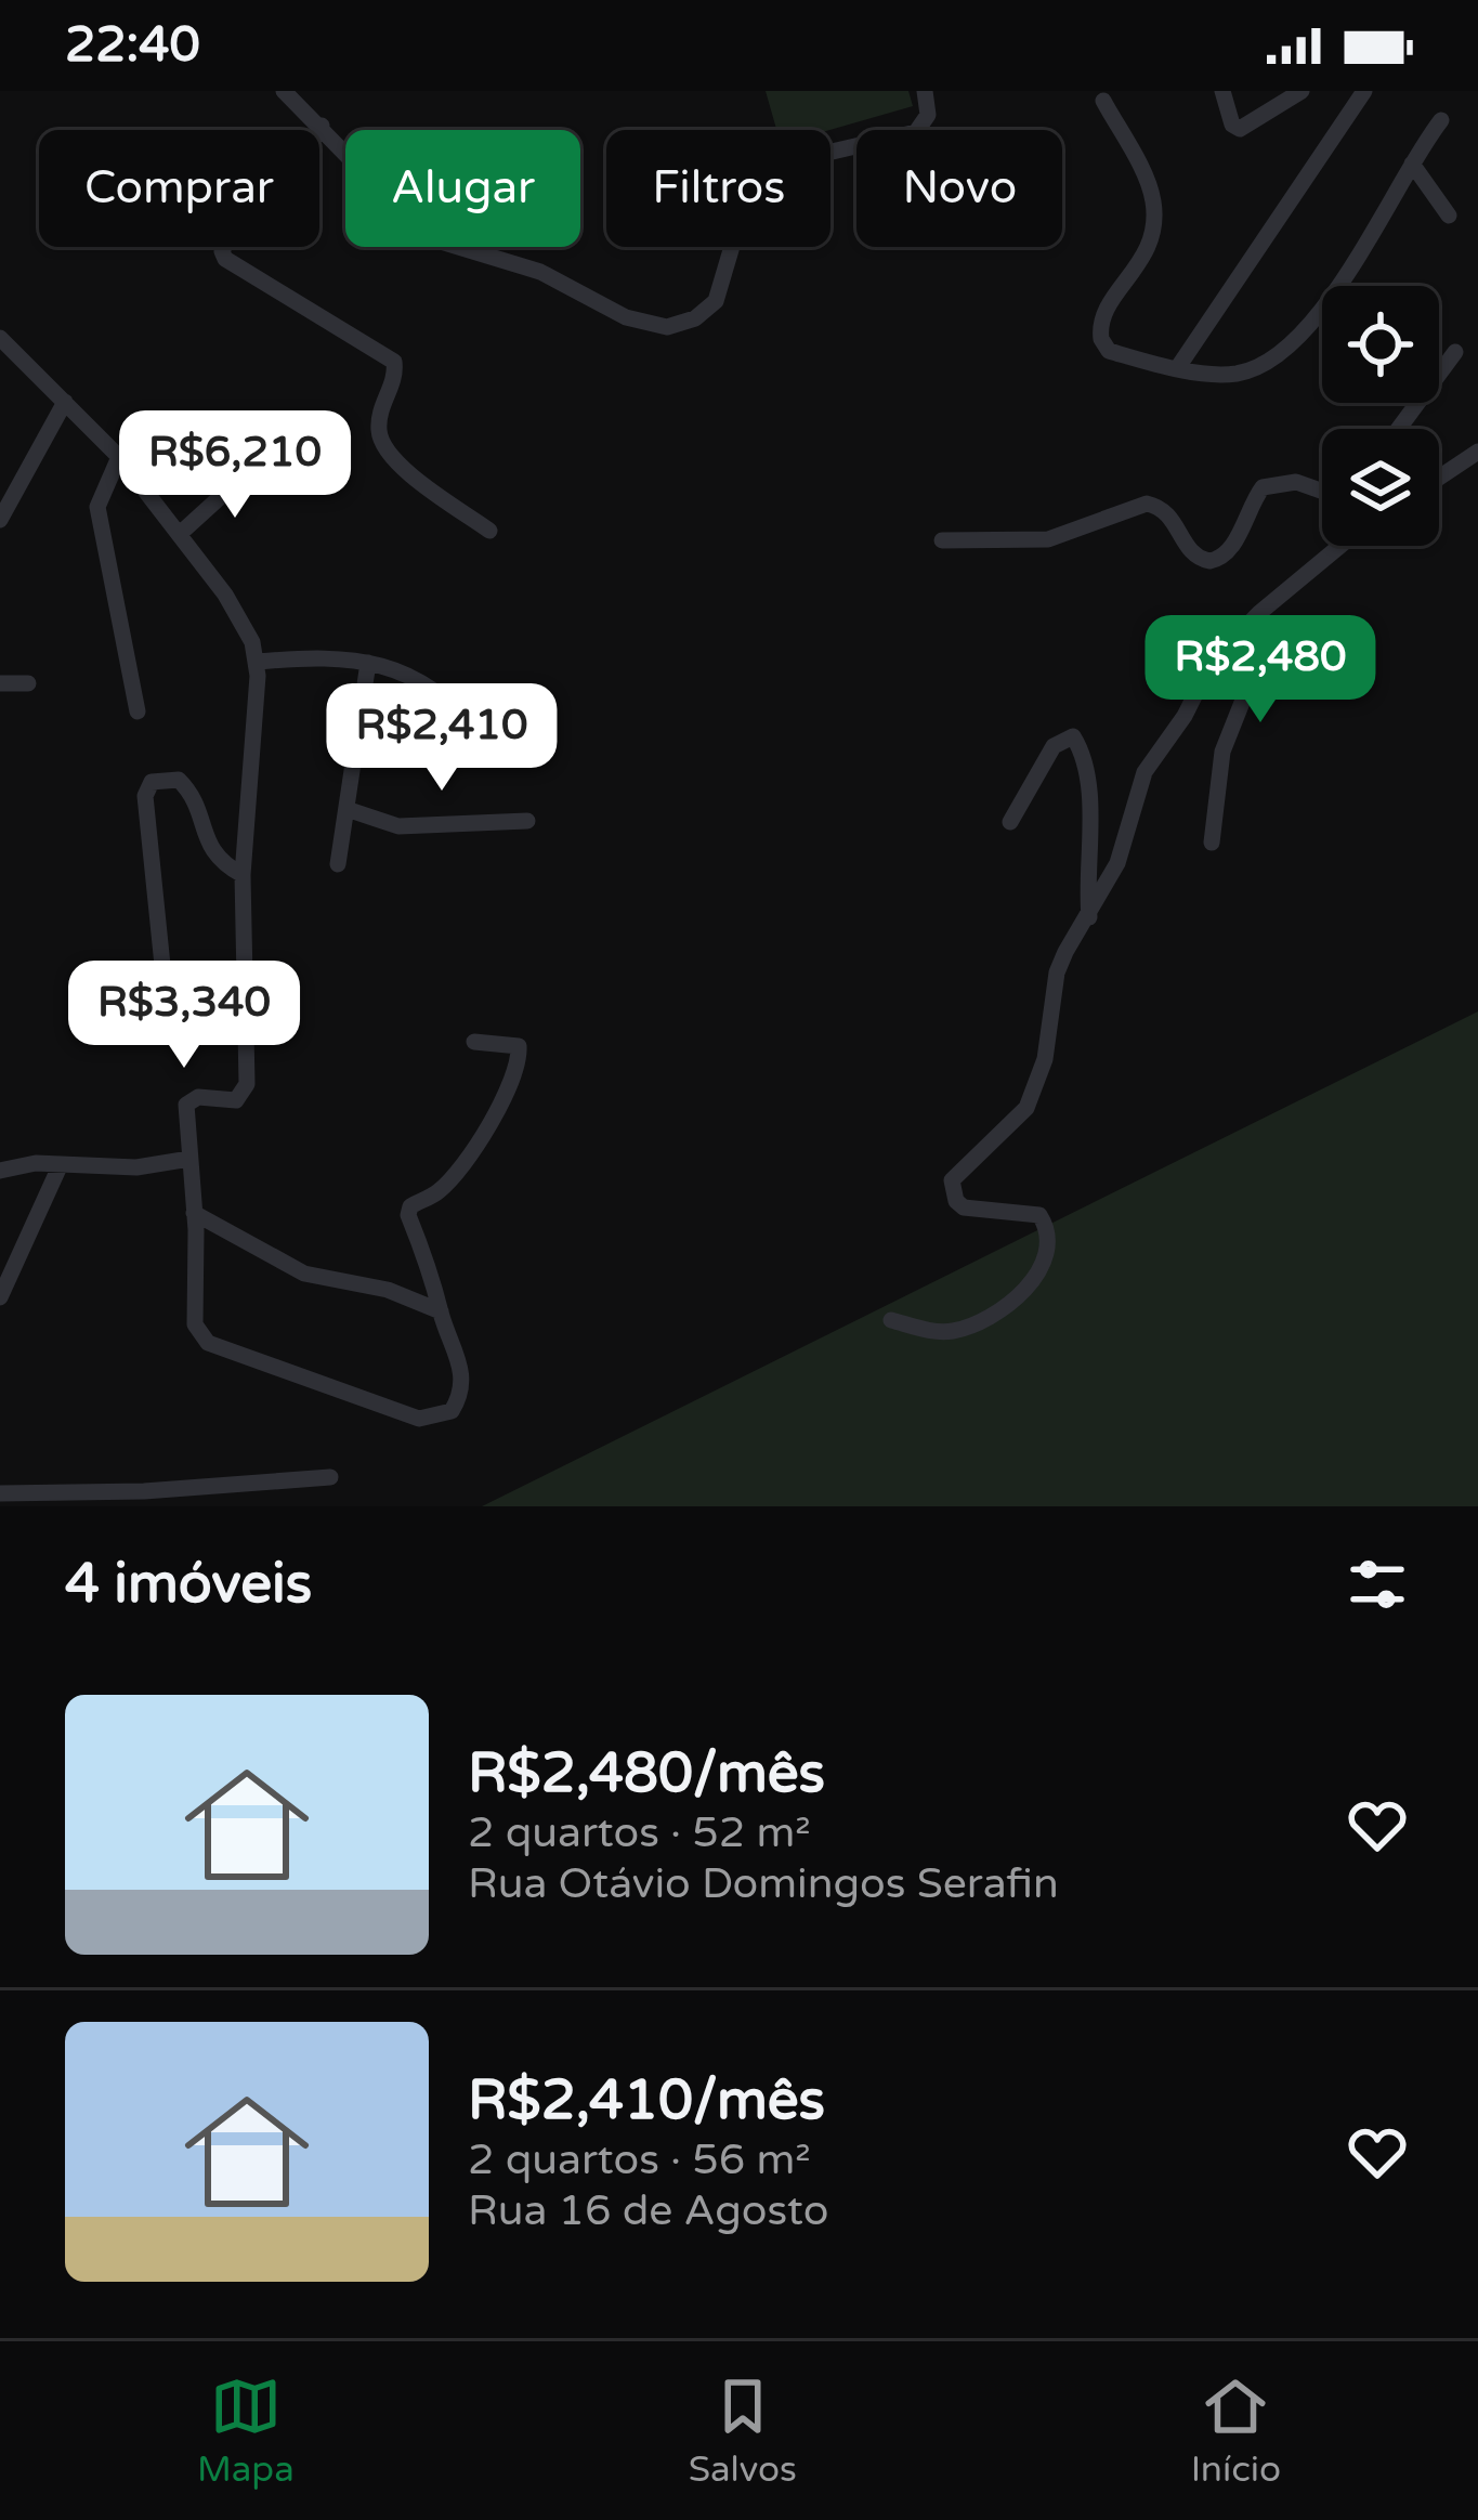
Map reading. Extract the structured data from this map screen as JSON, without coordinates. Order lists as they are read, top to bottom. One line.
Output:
{"page":{"status":"22:40","chip":["Comprar","Alugar","Filtros","Novo"],"price":["R$6,210","R$2,480","R$2,410","R$3,340"],"heading":"4 imóveis","list":[{"name":"R$2,480/mês","note":"2 quartos · 52 m² · Rua Otávio Domingos Serafin"},{"name":"R$2,410/mês","note":"2 quartos · 56 m² · Rua 16 de Agosto"}],"tabs":["Mapa","Salvos","Início"]}}
